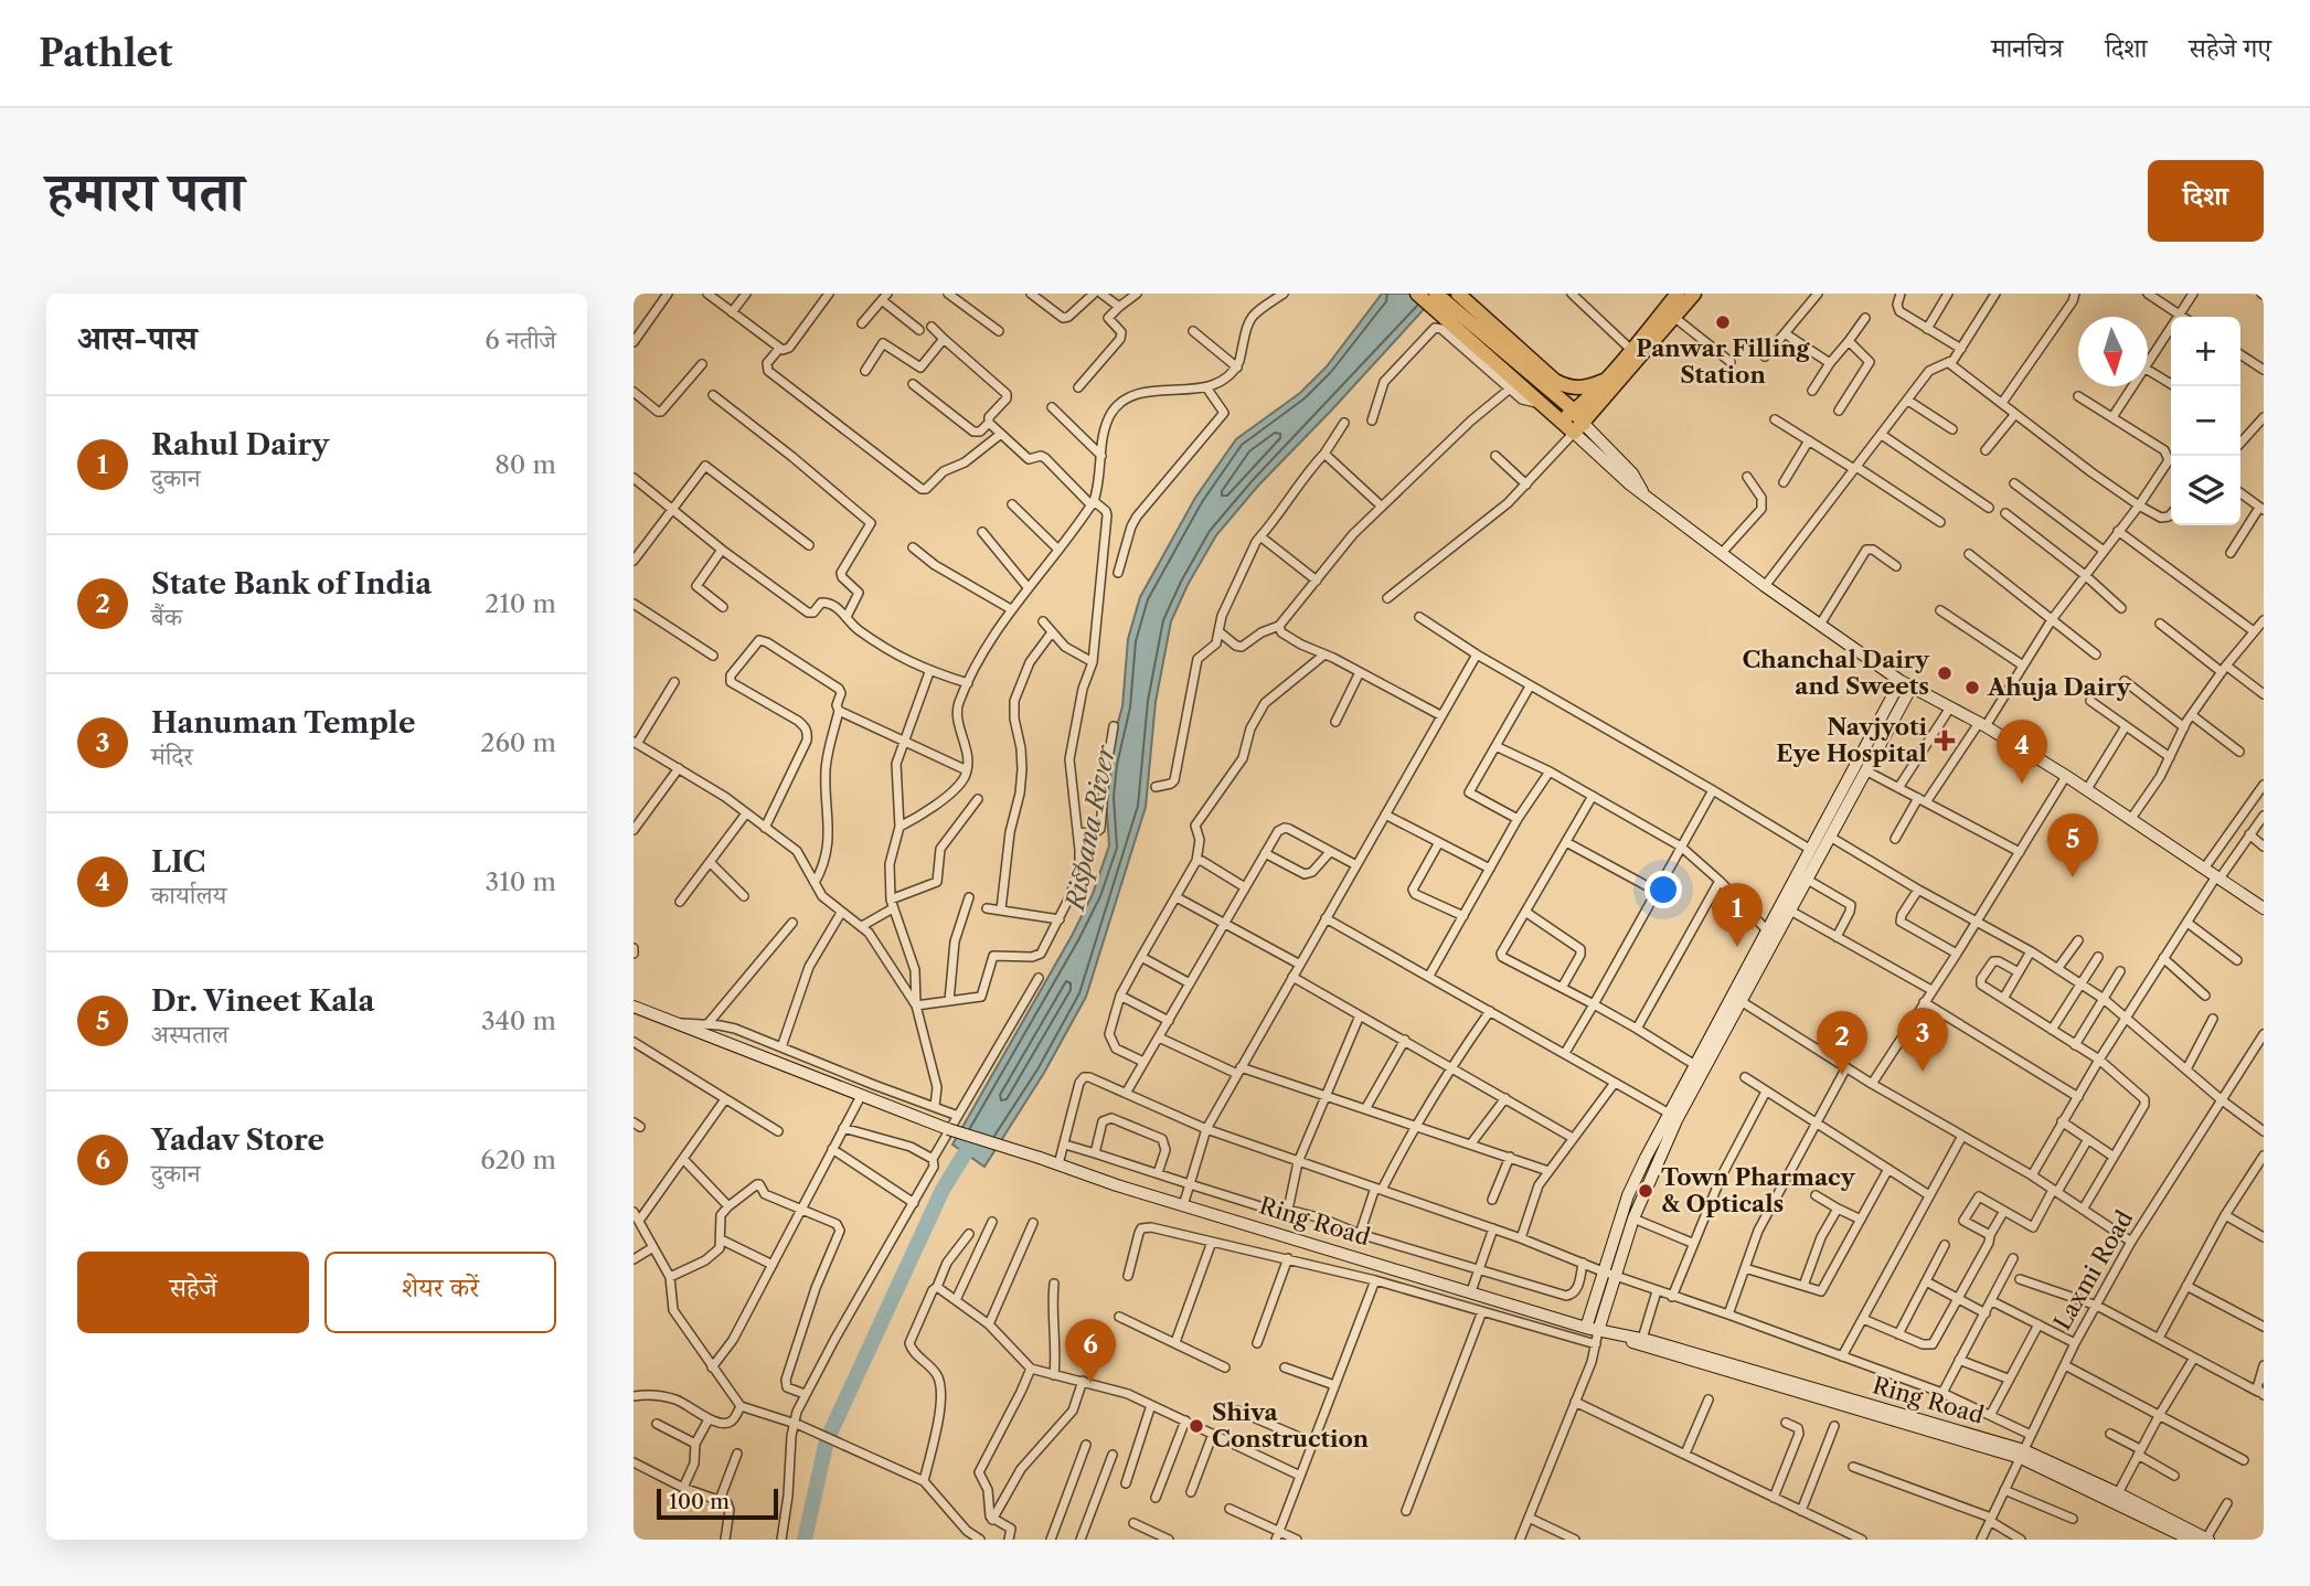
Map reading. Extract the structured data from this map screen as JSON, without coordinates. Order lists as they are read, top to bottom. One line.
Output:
{"streets":{"street":["Ring Road","Laxmi Road"]},"crossings":[["Ring Road","Laxmi Road"]],"water":["Rispana River"],"places":{"other":["Panwar Filling Station","Chanchal Dairy and Sweets","Ahuja Dairy","Town Pharmacy & Opticals","Shiva Construction"],"health":["Navjyoti Eye Hospital"]},"scale_bar":"100 m","north":"bottom","page":{"header":"Pathlet","nav":["मानचित्र","दिशा","सहेजे गए"],"title":"हमारा पता","buttons":["दिशा",["सहेजें","शेयर करें"]],"heading":["आस-पास","6 नतीजे"],"map_buttons":["+","−"],"list":[{"mark":"1","name":"Rahul Dairy","note":"दुकान","value":"80 m"},{"mark":"2","name":"State Bank of India","note":"बैंक","value":"210 m"},{"mark":"3","name":"Hanuman Temple","note":"मंदिर","value":"260 m"},{"mark":"4","name":"LIC","note":"कार्यालय","value":"310 m"},{"mark":"5","name":"Dr. Vineet Kala","note":"अस्पताल","value":"340 m"},{"mark":"6","name":"Yadav Store","note":"दुकान","value":"620 m"}],"pins":["4","5","1","3","2","6"],"scale":"100 m"}}
